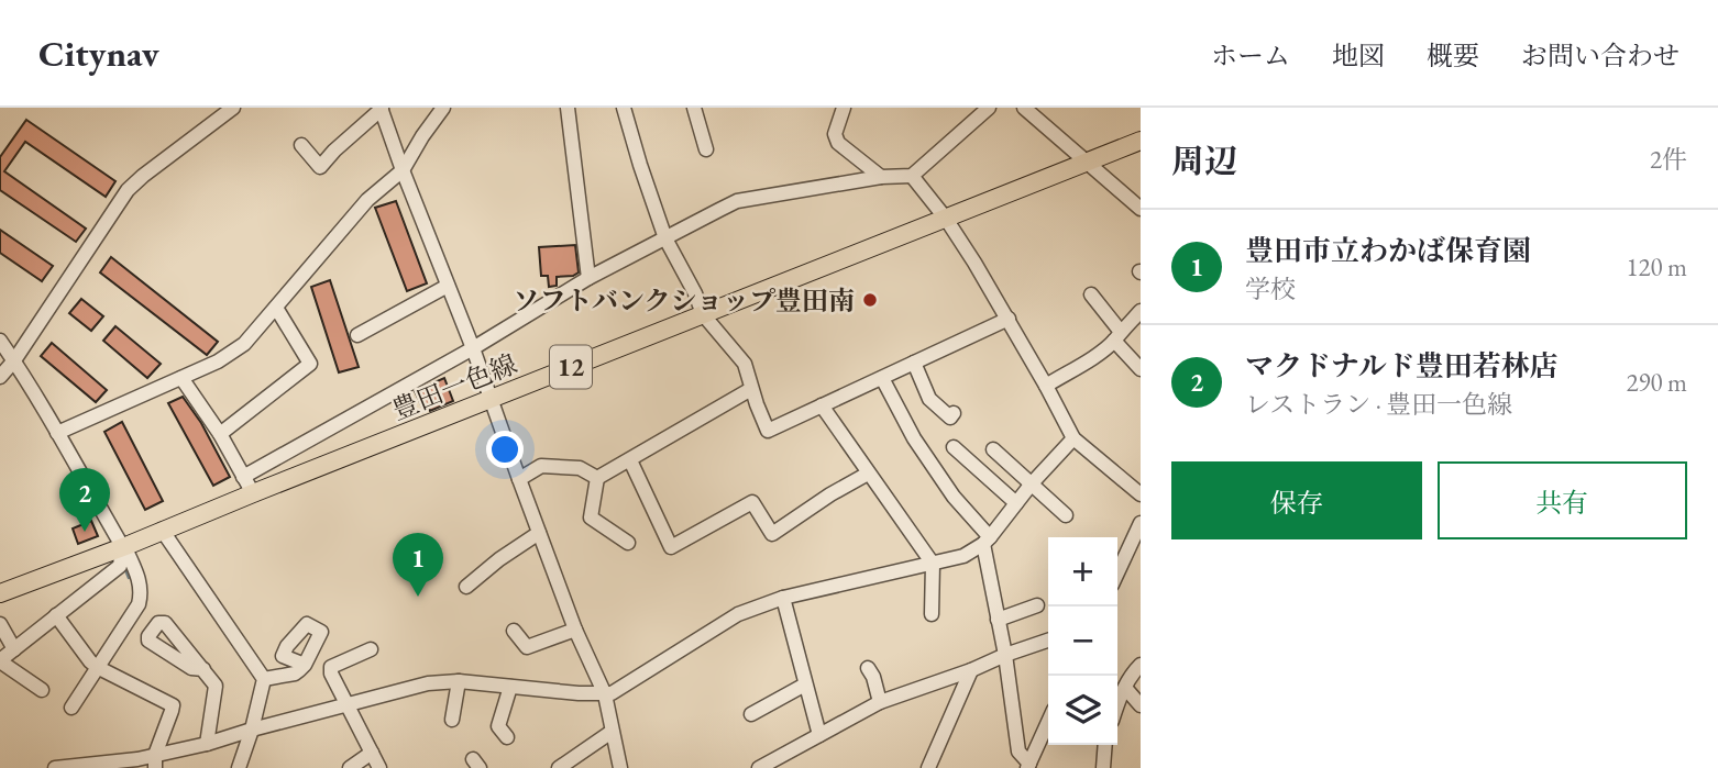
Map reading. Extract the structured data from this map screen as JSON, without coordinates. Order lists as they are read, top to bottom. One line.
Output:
{"streets":{"main road":["12","豊田一色線"]},"places":["ソフトバンクショップ豊田南"],"page":{"header":"Citynav","nav":["ホーム","地図","概要","お問い合わせ"],"heading":["周辺","2件"],"list":[{"mark":"1","name":"豊田市立わかば保育園","note":"学校","value":"120 m"},{"mark":"2","name":"マクドナルド豊田若林店","note":"レストラン · 豊田一色線","value":"290 m"}],"buttons":["保存","共有"],"pins":["2","1"],"map_buttons":["+","−"]}}
